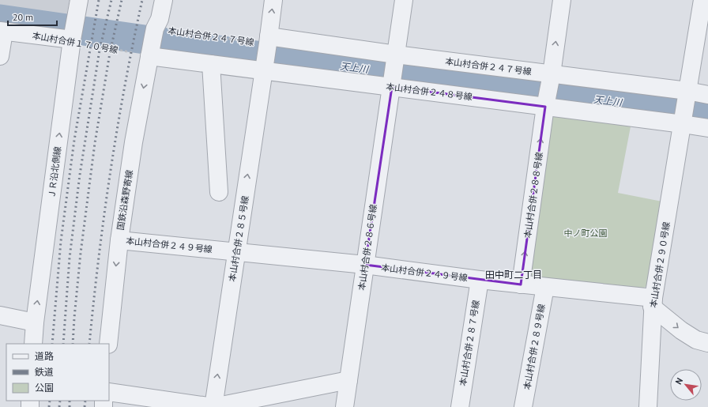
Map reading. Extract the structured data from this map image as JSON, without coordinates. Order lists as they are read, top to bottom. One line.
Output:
{"streets":{"street":["本山村合併２４７号線","本山村合併１７０号線","本山村合併２４８号線","ＪＲ沿北側線","本山村合併２８８号線","国鉄沿森野寄線","本山村合併２８５号線","本山村合併２４９号線","本山村合併２８６号線","本山村合併２９０号線","本山村合併２８７号線","本山村合併２８９号線"]},"crossings":[["本山村合併２４７号線","本山村合併２８８号線"],["本山村合併２４７号線","国鉄沿森野寄線"],["本山村合併２４７号線","本山村合併２８５号線"],["本山村合併２４７号線","本山村合併２８６号線"],["本山村合併２４７号線","本山村合併２９０号線"],["本山村合併１７０号線","本山村合併２４８号線"],["本山村合併１７０号線","ＪＲ沿北側線"],["本山村合併１７０号線","国鉄沿森野寄線"],["本山村合併２４８号線","本山村合併２８８号線"],["本山村合併２４８号線","国鉄沿森野寄線"],["本山村合併２４８号線","本山村合併２８５号線"],["本山村合併２４８号線","本山村合併２８６号線"],["本山村合併２４８号線","本山村合併２９０号線"],["本山村合併２８８号線","本山村合併２４９号線"],["国鉄沿森野寄線","本山村合併２４９号線"],["本山村合併２８５号線","本山村合併２４９号線"],["本山村合併２４９号線","本山村合併２８６号線"],["本山村合併２４９号線","本山村合併２９０号線"],["本山村合併２４９号線","本山村合併２８７号線"],["本山村合併２４９号線","本山村合併２８９号線"]],"one_way":["本山村合併２８８号線"],"districts":["田中町二丁目"],"water":["天上川"],"parks":["中ノ町公園"],"legend":["道路","鉄道","公園"],"scale_bar":"20 m","north":"top left"}
